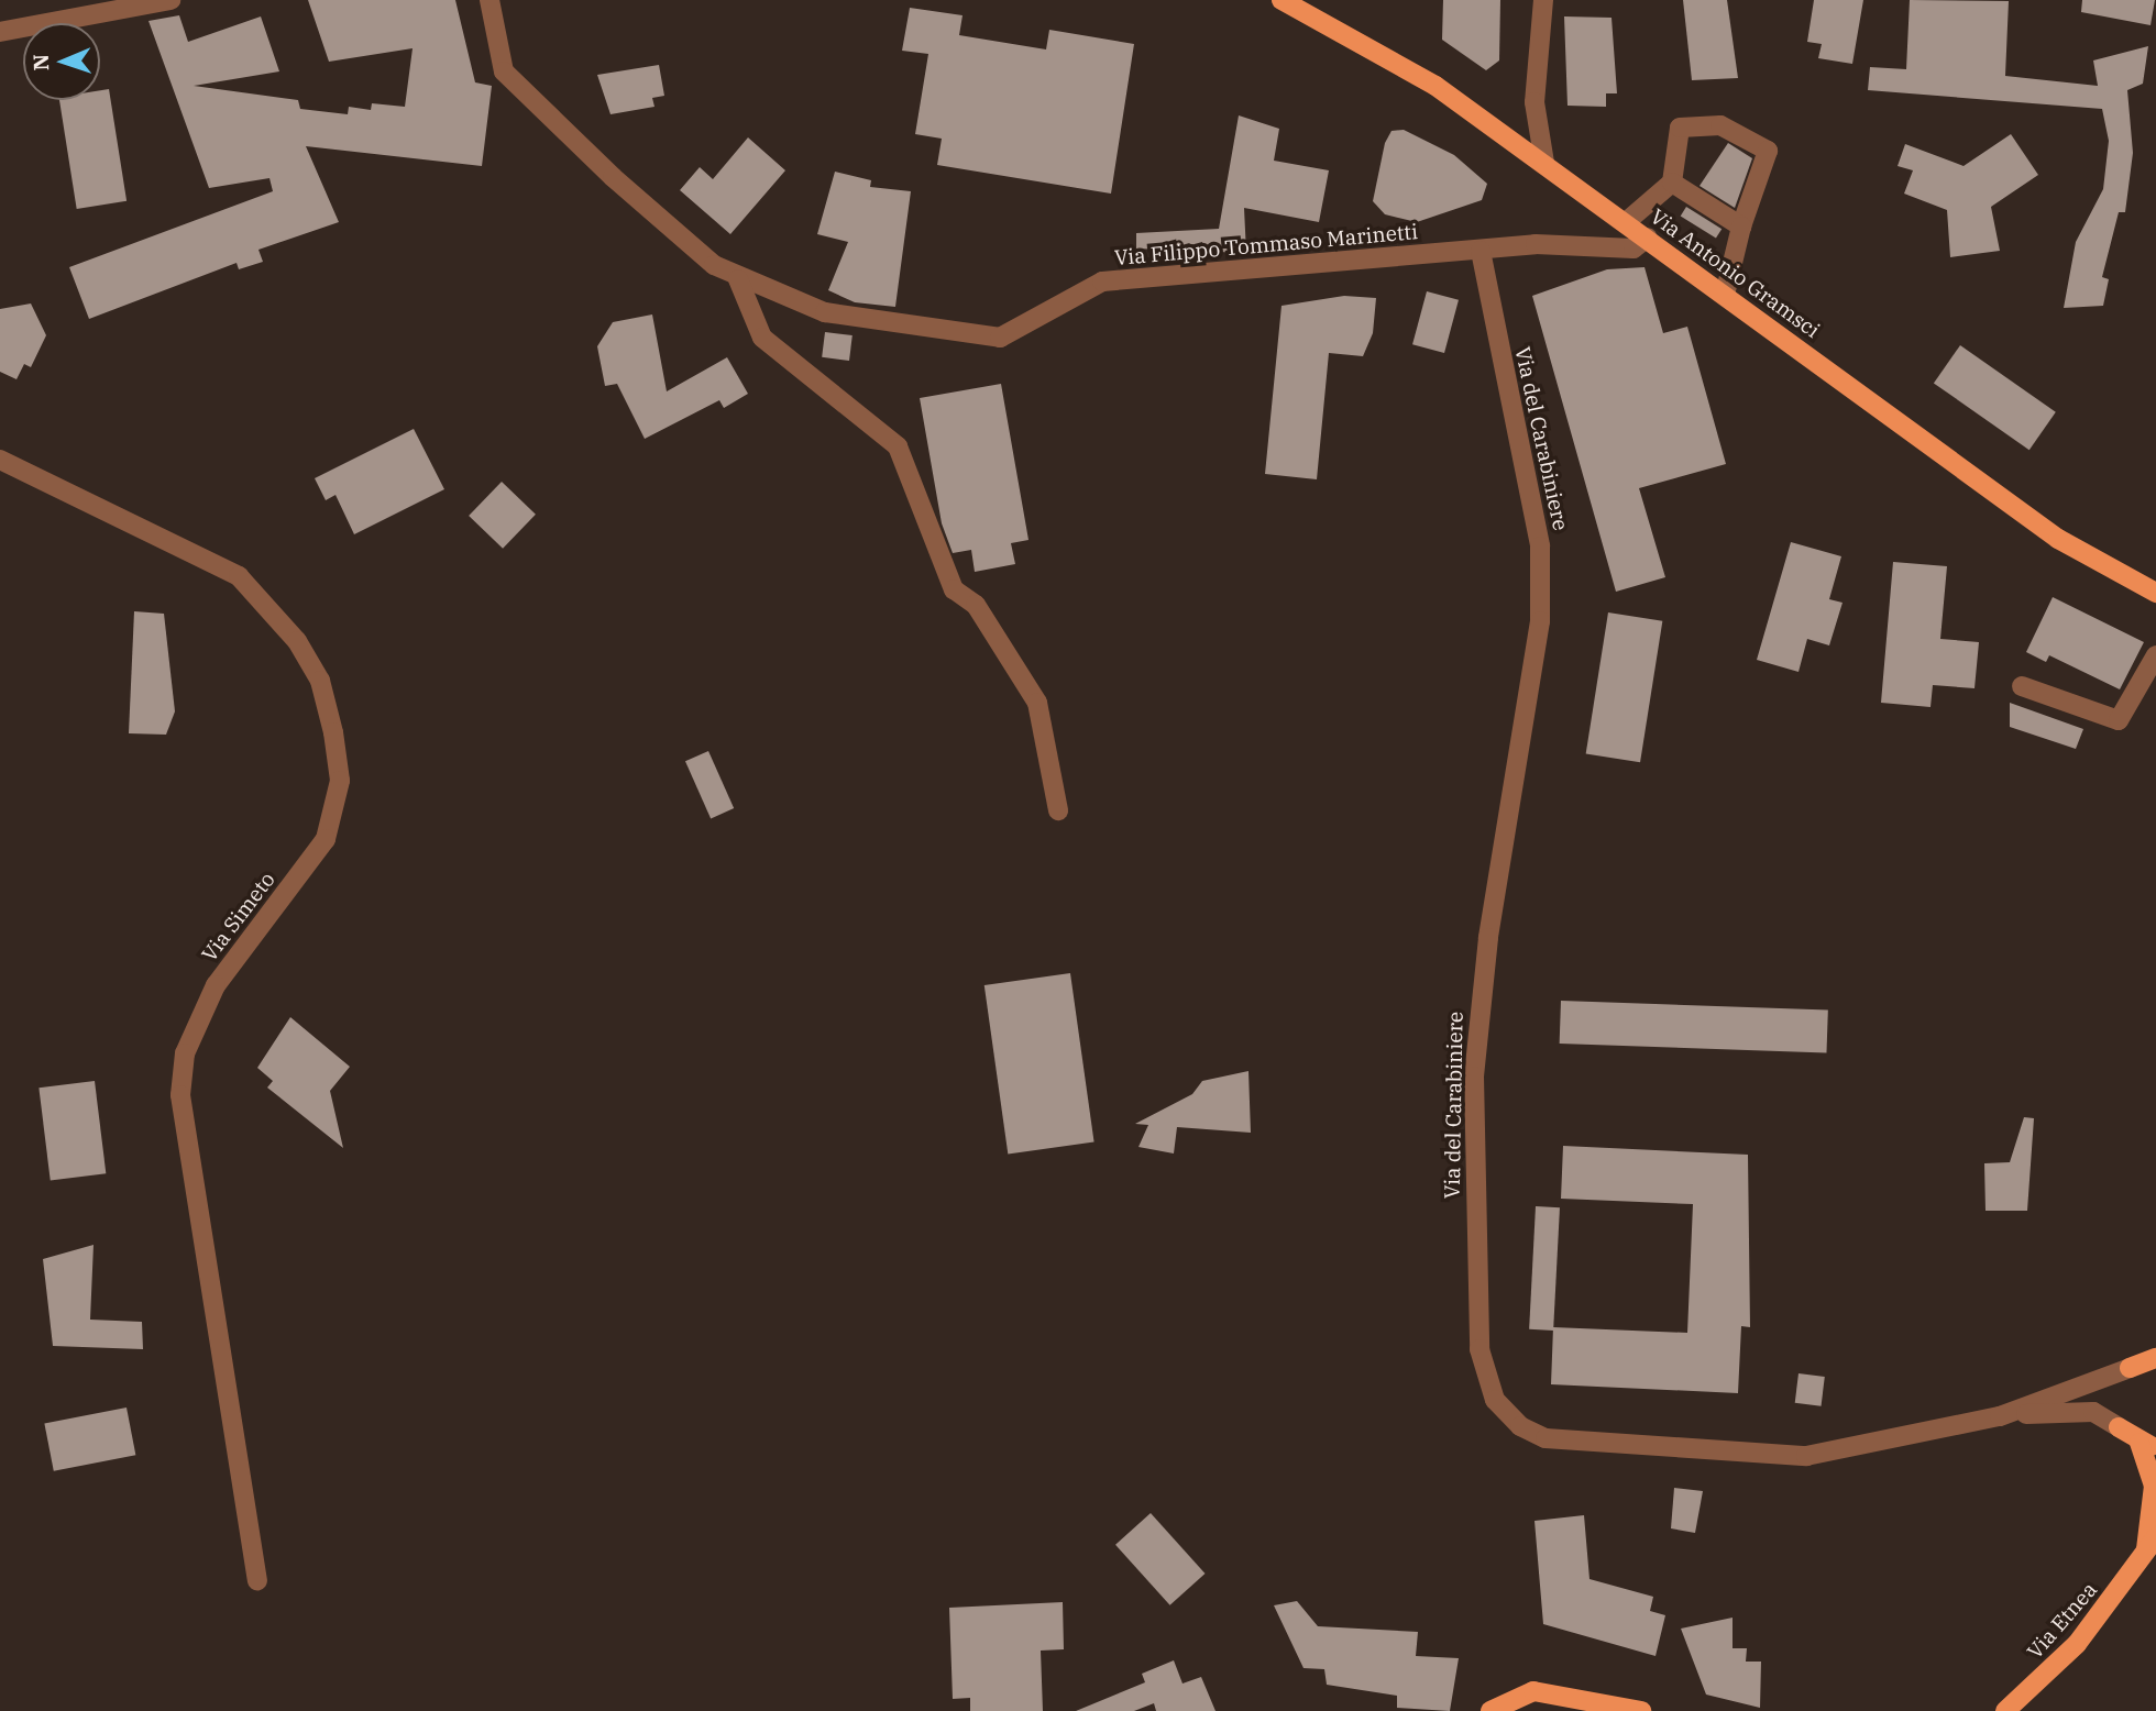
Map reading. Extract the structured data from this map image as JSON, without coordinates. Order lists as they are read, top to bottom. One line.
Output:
{"streets":{"main road":["Via Antonio Gramsci","Via Etnea"],"street":["Via Filippo Tommaso Marinetti","Via del Carabiniere","Via Simeto"]},"crossings":[["Via Filippo Tommaso Marinetti","Via Antonio Gramsci"],["Via Filippo Tommaso Marinetti","Via del Carabiniere"]],"north":"left"}
